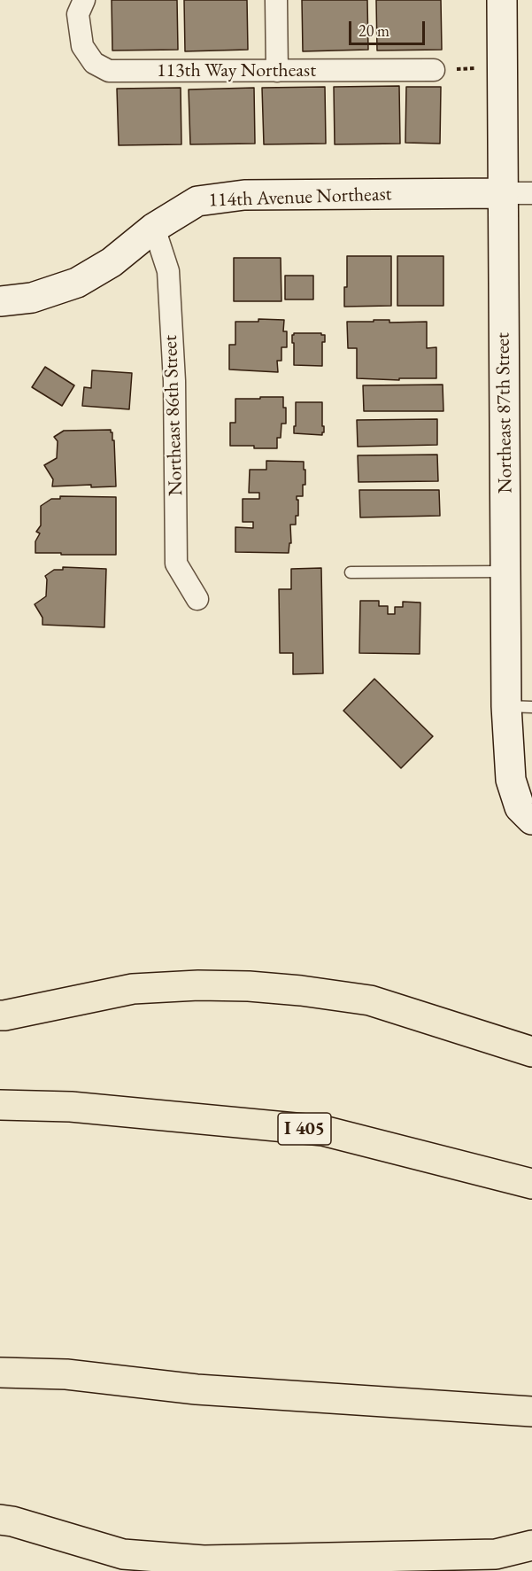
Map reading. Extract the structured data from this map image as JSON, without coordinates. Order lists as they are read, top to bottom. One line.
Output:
{"streets":{"highway":["I 405"],"street":["113th Way Northeast","114th Avenue Northeast","Northeast 87th Street","Northeast 86th Street"]},"crossings":[["114th Avenue Northeast","Northeast 87th Street"],["114th Avenue Northeast","Northeast 86th Street"]],"scale_bar":"20 m"}
